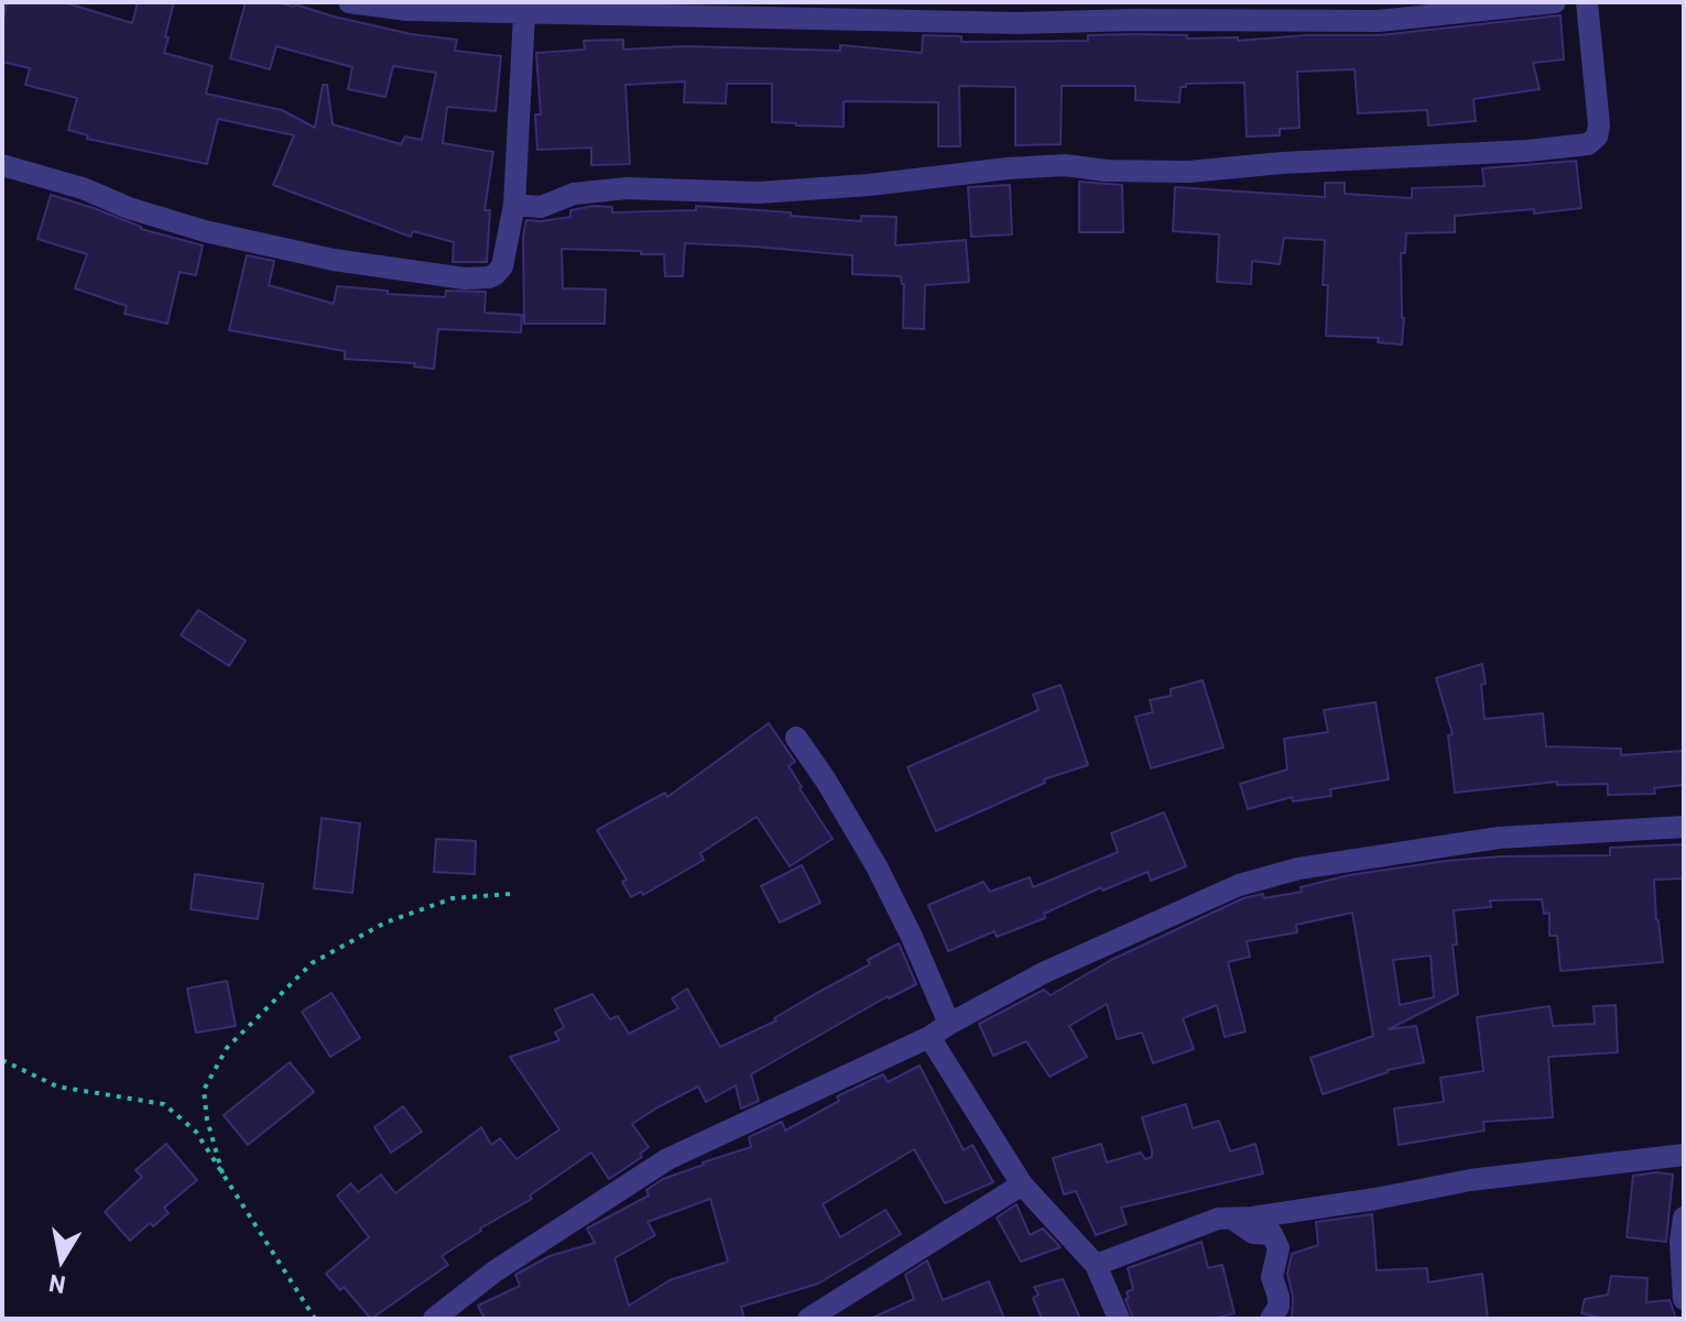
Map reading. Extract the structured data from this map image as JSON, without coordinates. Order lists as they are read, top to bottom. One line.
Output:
{"north":"bottom"}
